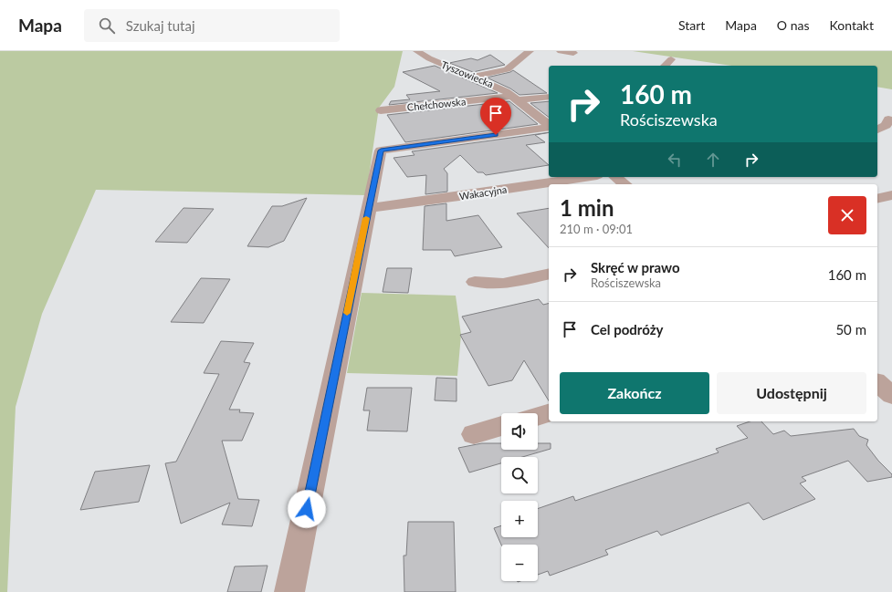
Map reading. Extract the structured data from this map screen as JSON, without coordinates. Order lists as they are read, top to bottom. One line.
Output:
{"streets":{"street":["Tyszowiecka","Chełchowska","Wakacyjna"]},"crossings":[["Tyszowiecka","Chełchowska"]],"page":{"header":"Mapa","search":"Szukaj tutaj","nav":["Start","Mapa","O nas","Kontakt"],"turn":["160 m","Rościszewska"],"heading":["1 min","210 m · 09:01"],"list":[{"name":"Skręć w prawo","note":"Rościszewska","value":"160 m"},{"name":"Cel podróży","value":"50 m"}],"buttons":["Zakończ","Udostępnij"],"map_buttons":["+","−"]}}
